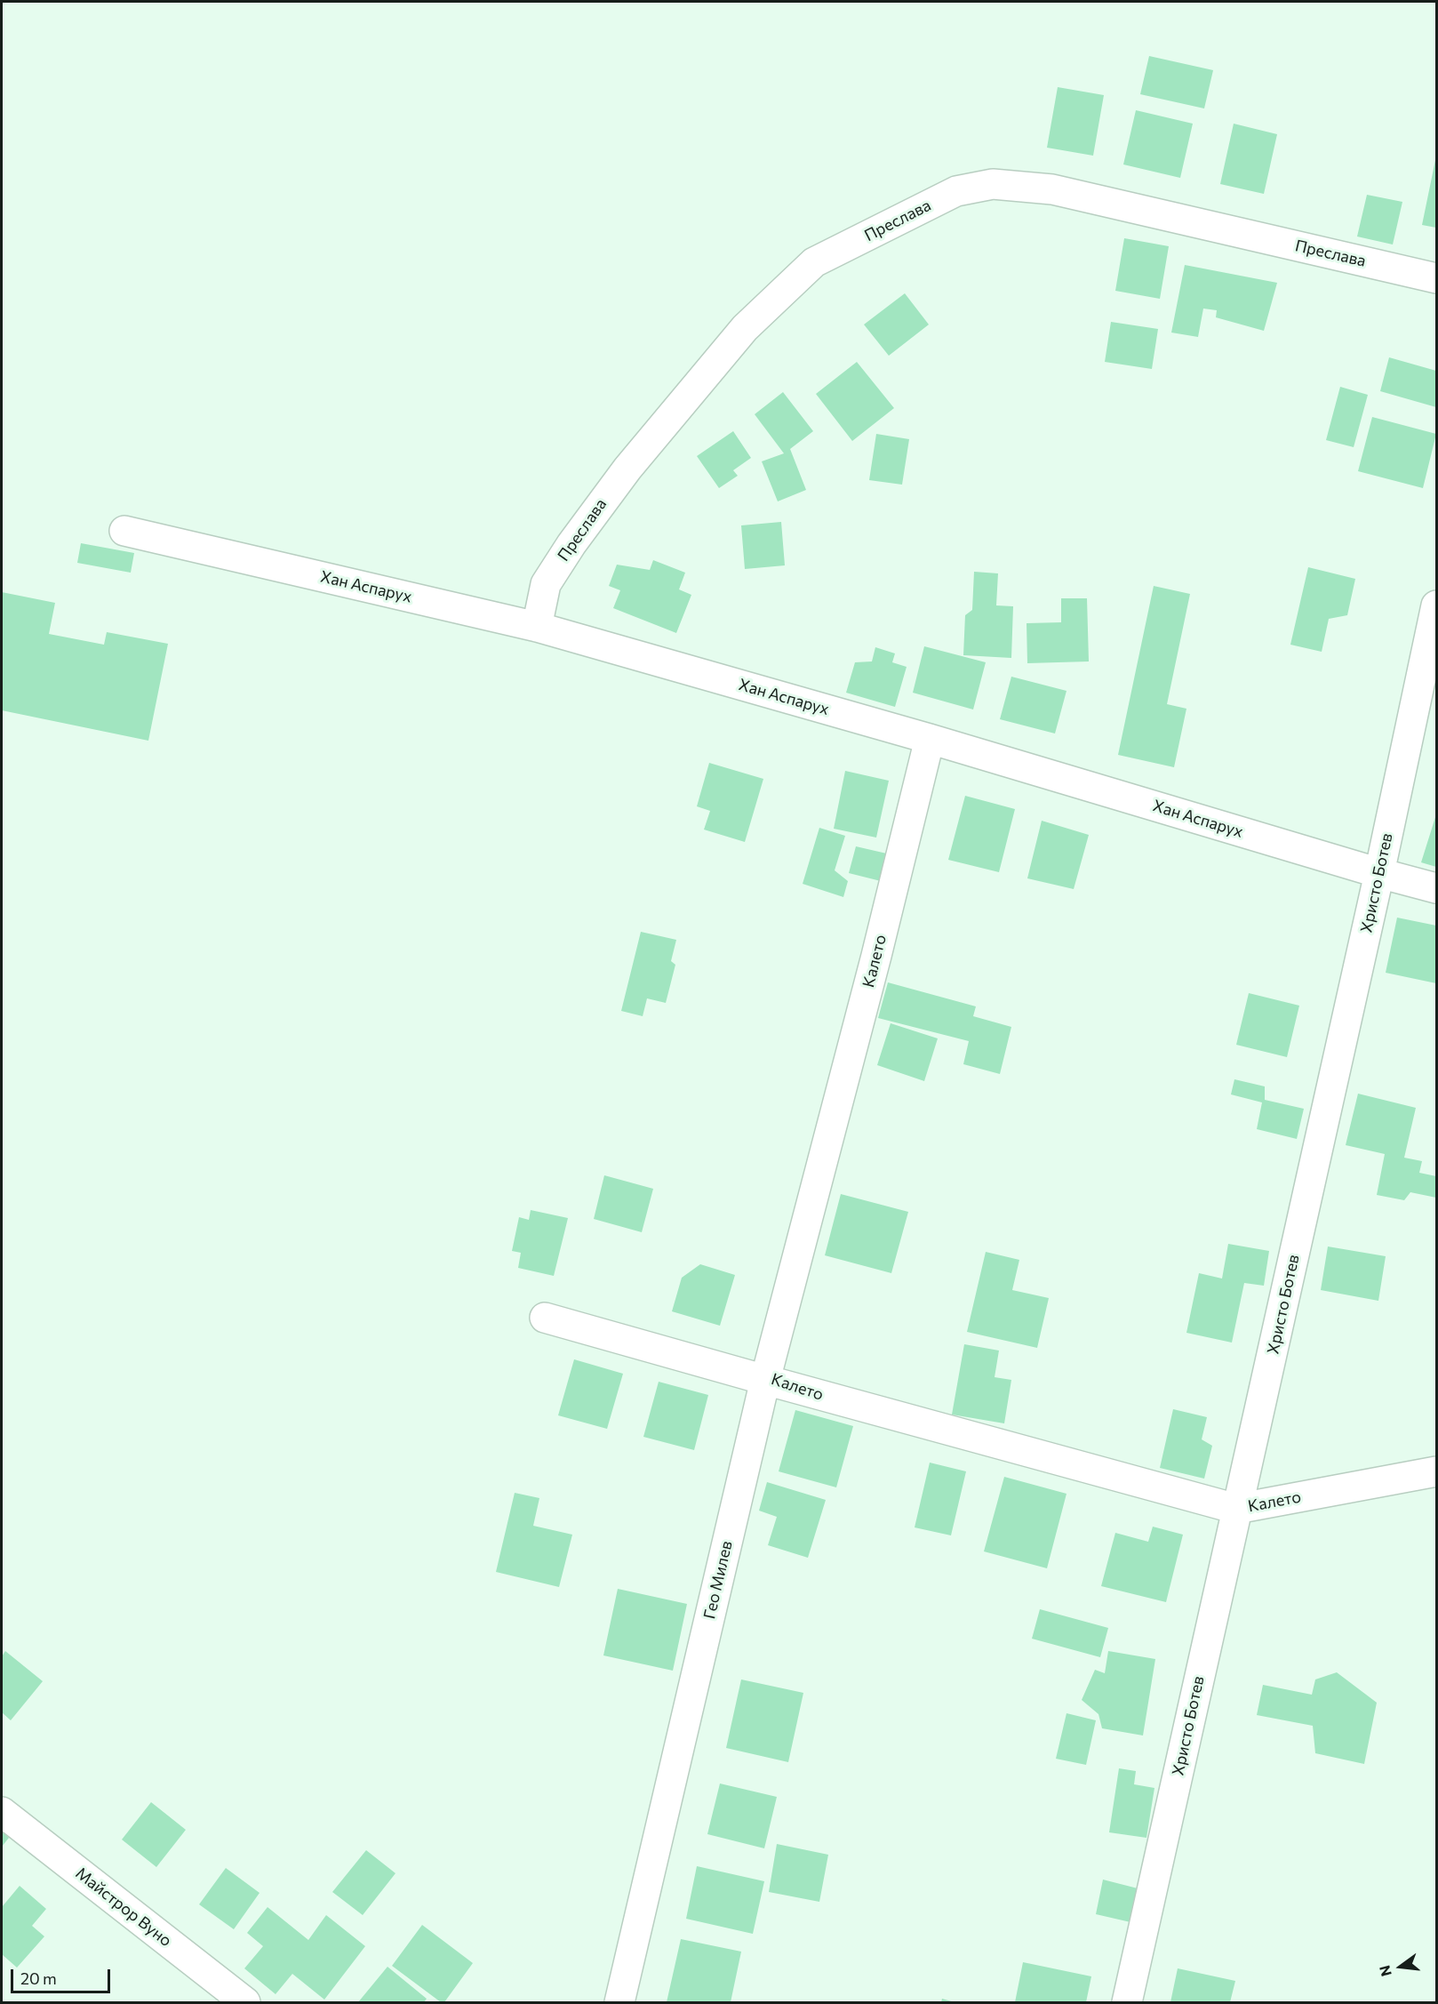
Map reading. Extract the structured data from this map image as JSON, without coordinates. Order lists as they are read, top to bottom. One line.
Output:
{"streets":{"street":["Преслава","Хан Аспарух","Христо Ботев","Калето","Гео Милев","Майстрор Вуно"]},"crossings":[["Преслава","Хан Аспарух"],["Хан Аспарух","Христо Ботев"],["Хан Аспарух","Калето"],["Христо Ботев","Калето"],["Калето","Гео Милев"]],"scale_bar":"20 m","north":"left"}
